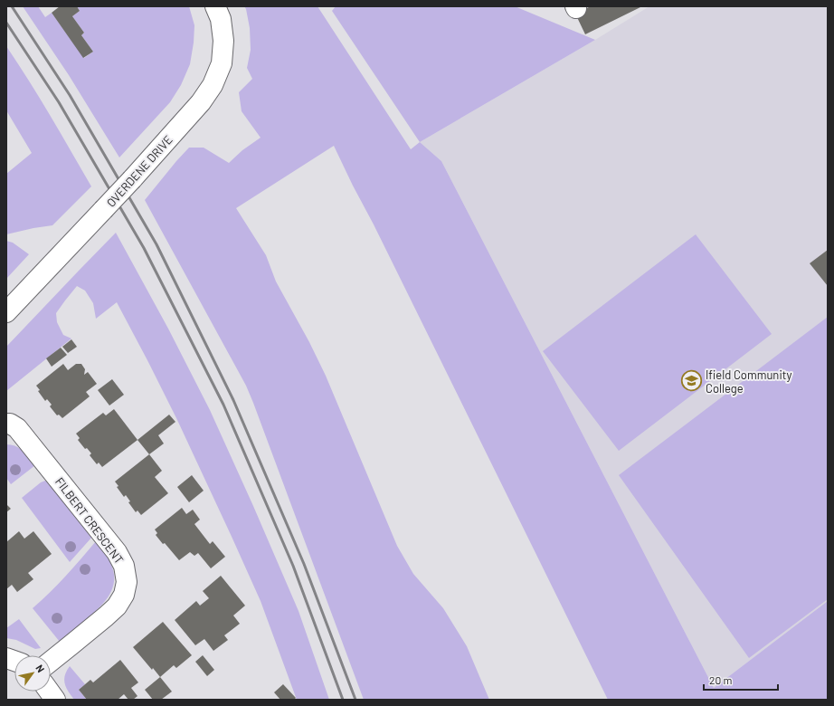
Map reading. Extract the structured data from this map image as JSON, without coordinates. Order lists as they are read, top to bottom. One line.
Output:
{"streets":{"street":["OVERDENE DRIVE","FILBERT CRESCENT"]},"places":{"school or university":["Ifield Community College"]},"scale_bar":"20 m","north":"top right"}
